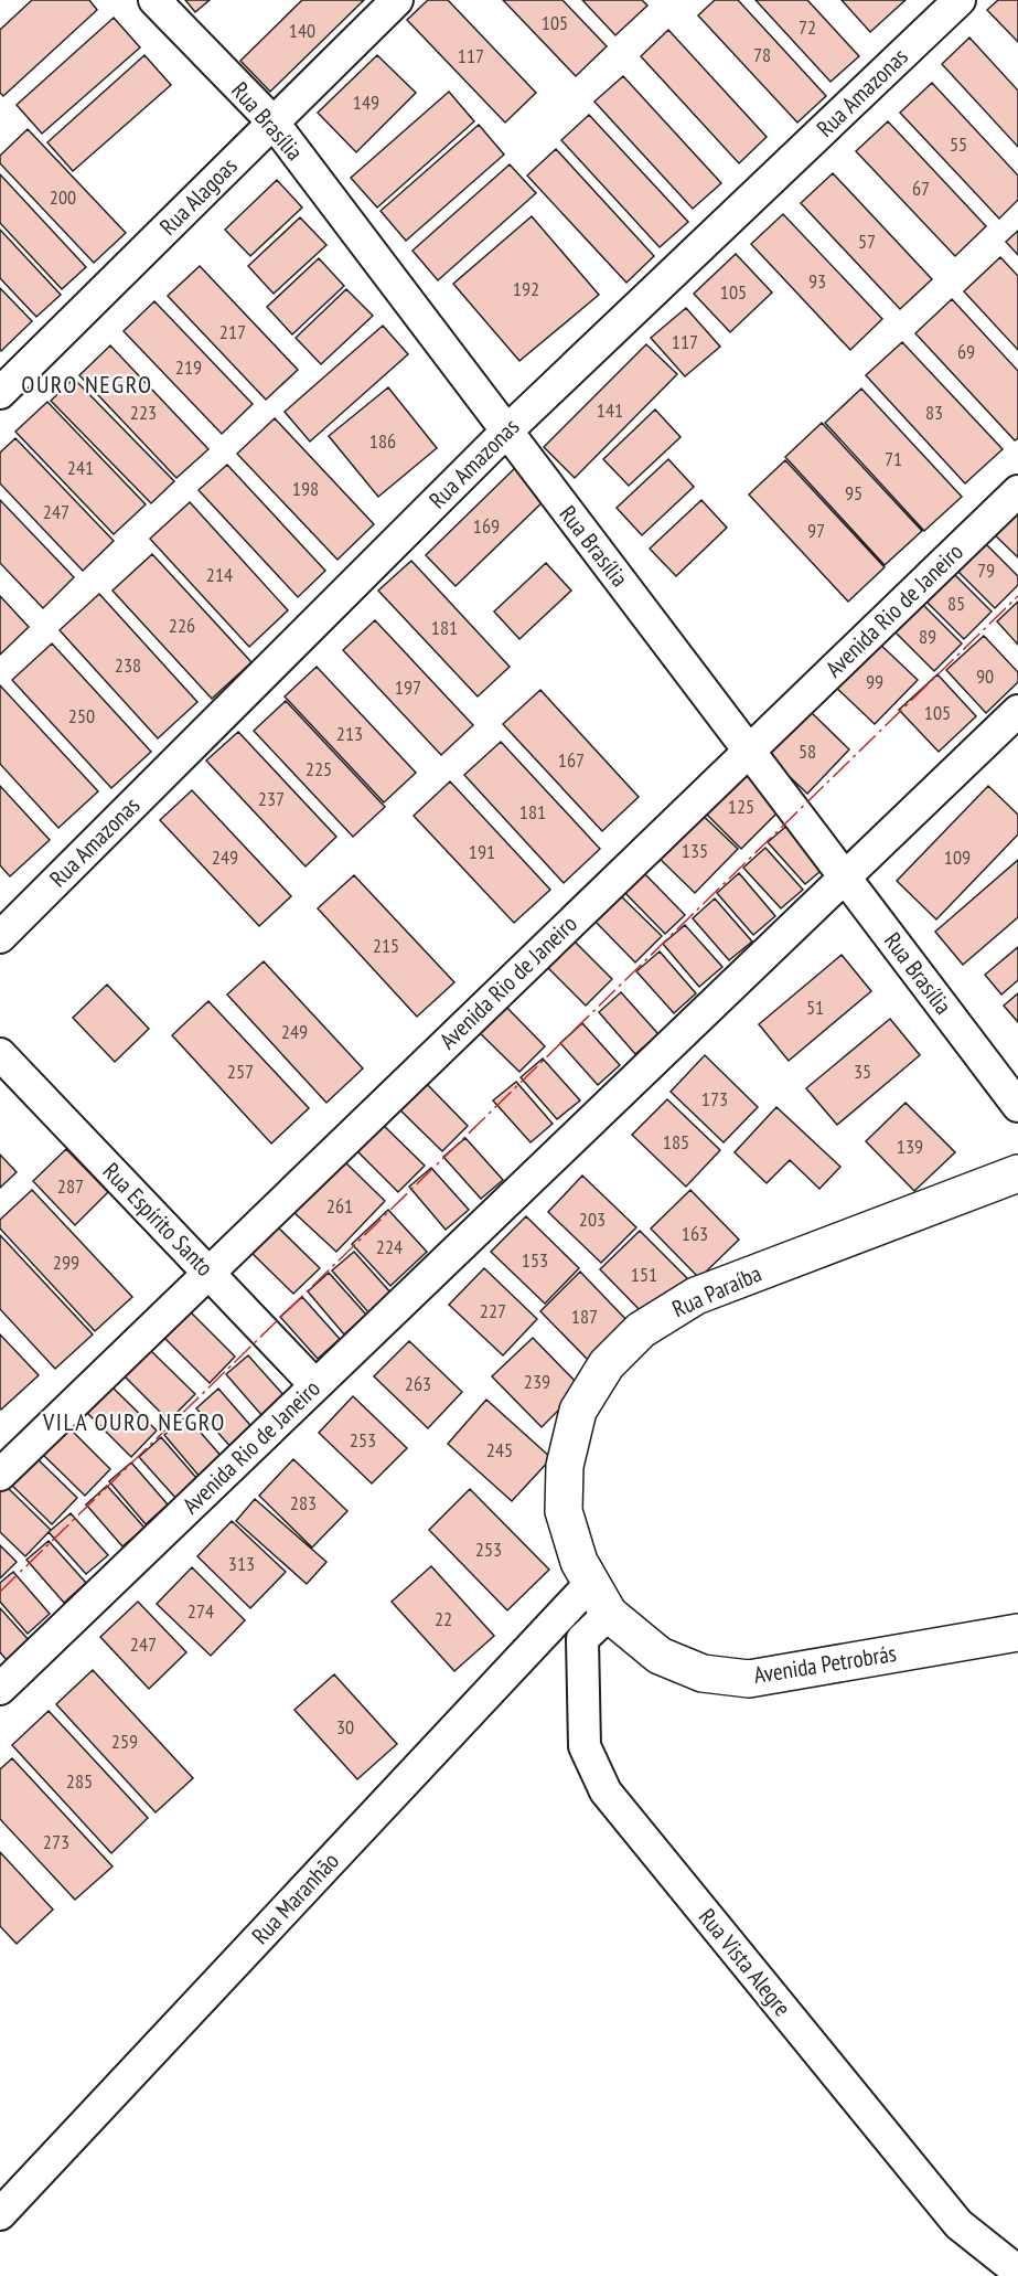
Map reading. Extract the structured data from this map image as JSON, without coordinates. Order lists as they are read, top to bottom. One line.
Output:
{"streets":{"main road":["Rua Paraíba","Avenida Petrobrás"],"street":["Rua Amazonas","Rua Brasília","Rua Alagoas","Avenida Rio de Janeiro","Rua Espírito Santo","Rua Maranhão","Rua Vista Alegre"]},"crossings":[["Rua Amazonas","Rua Brasília"],["Rua Brasília","Rua Alagoas"],["Rua Brasília","Avenida Rio de Janeiro"],["Avenida Rio de Janeiro","Rua Espírito Santo"],["Rua Paraíba","Avenida Petrobrás"],["Rua Paraíba","Rua Maranhão"],["Rua Paraíba","Rua Vista Alegre"],["Avenida Petrobrás","Rua Vista Alegre"]],"districts":["OURO NEGRO","VILA OURO NEGRO"],"house_numbers":["105","72","140","78","117","149","55","67","200","57","93","192","105","217","117","69","219","141","223","83","186","71","241","198","95","247","169","97","79","214","85","226","181","89","238","90","99","197","105","250","213","58","167","225","237","125","181","135","191","249","109","215","51","249","257","35","173","185","139","287","261","203","163","224","153","299","151","227","187","239","263","253","245","283","253","313","274","22","247","30","259","285","273"]}
